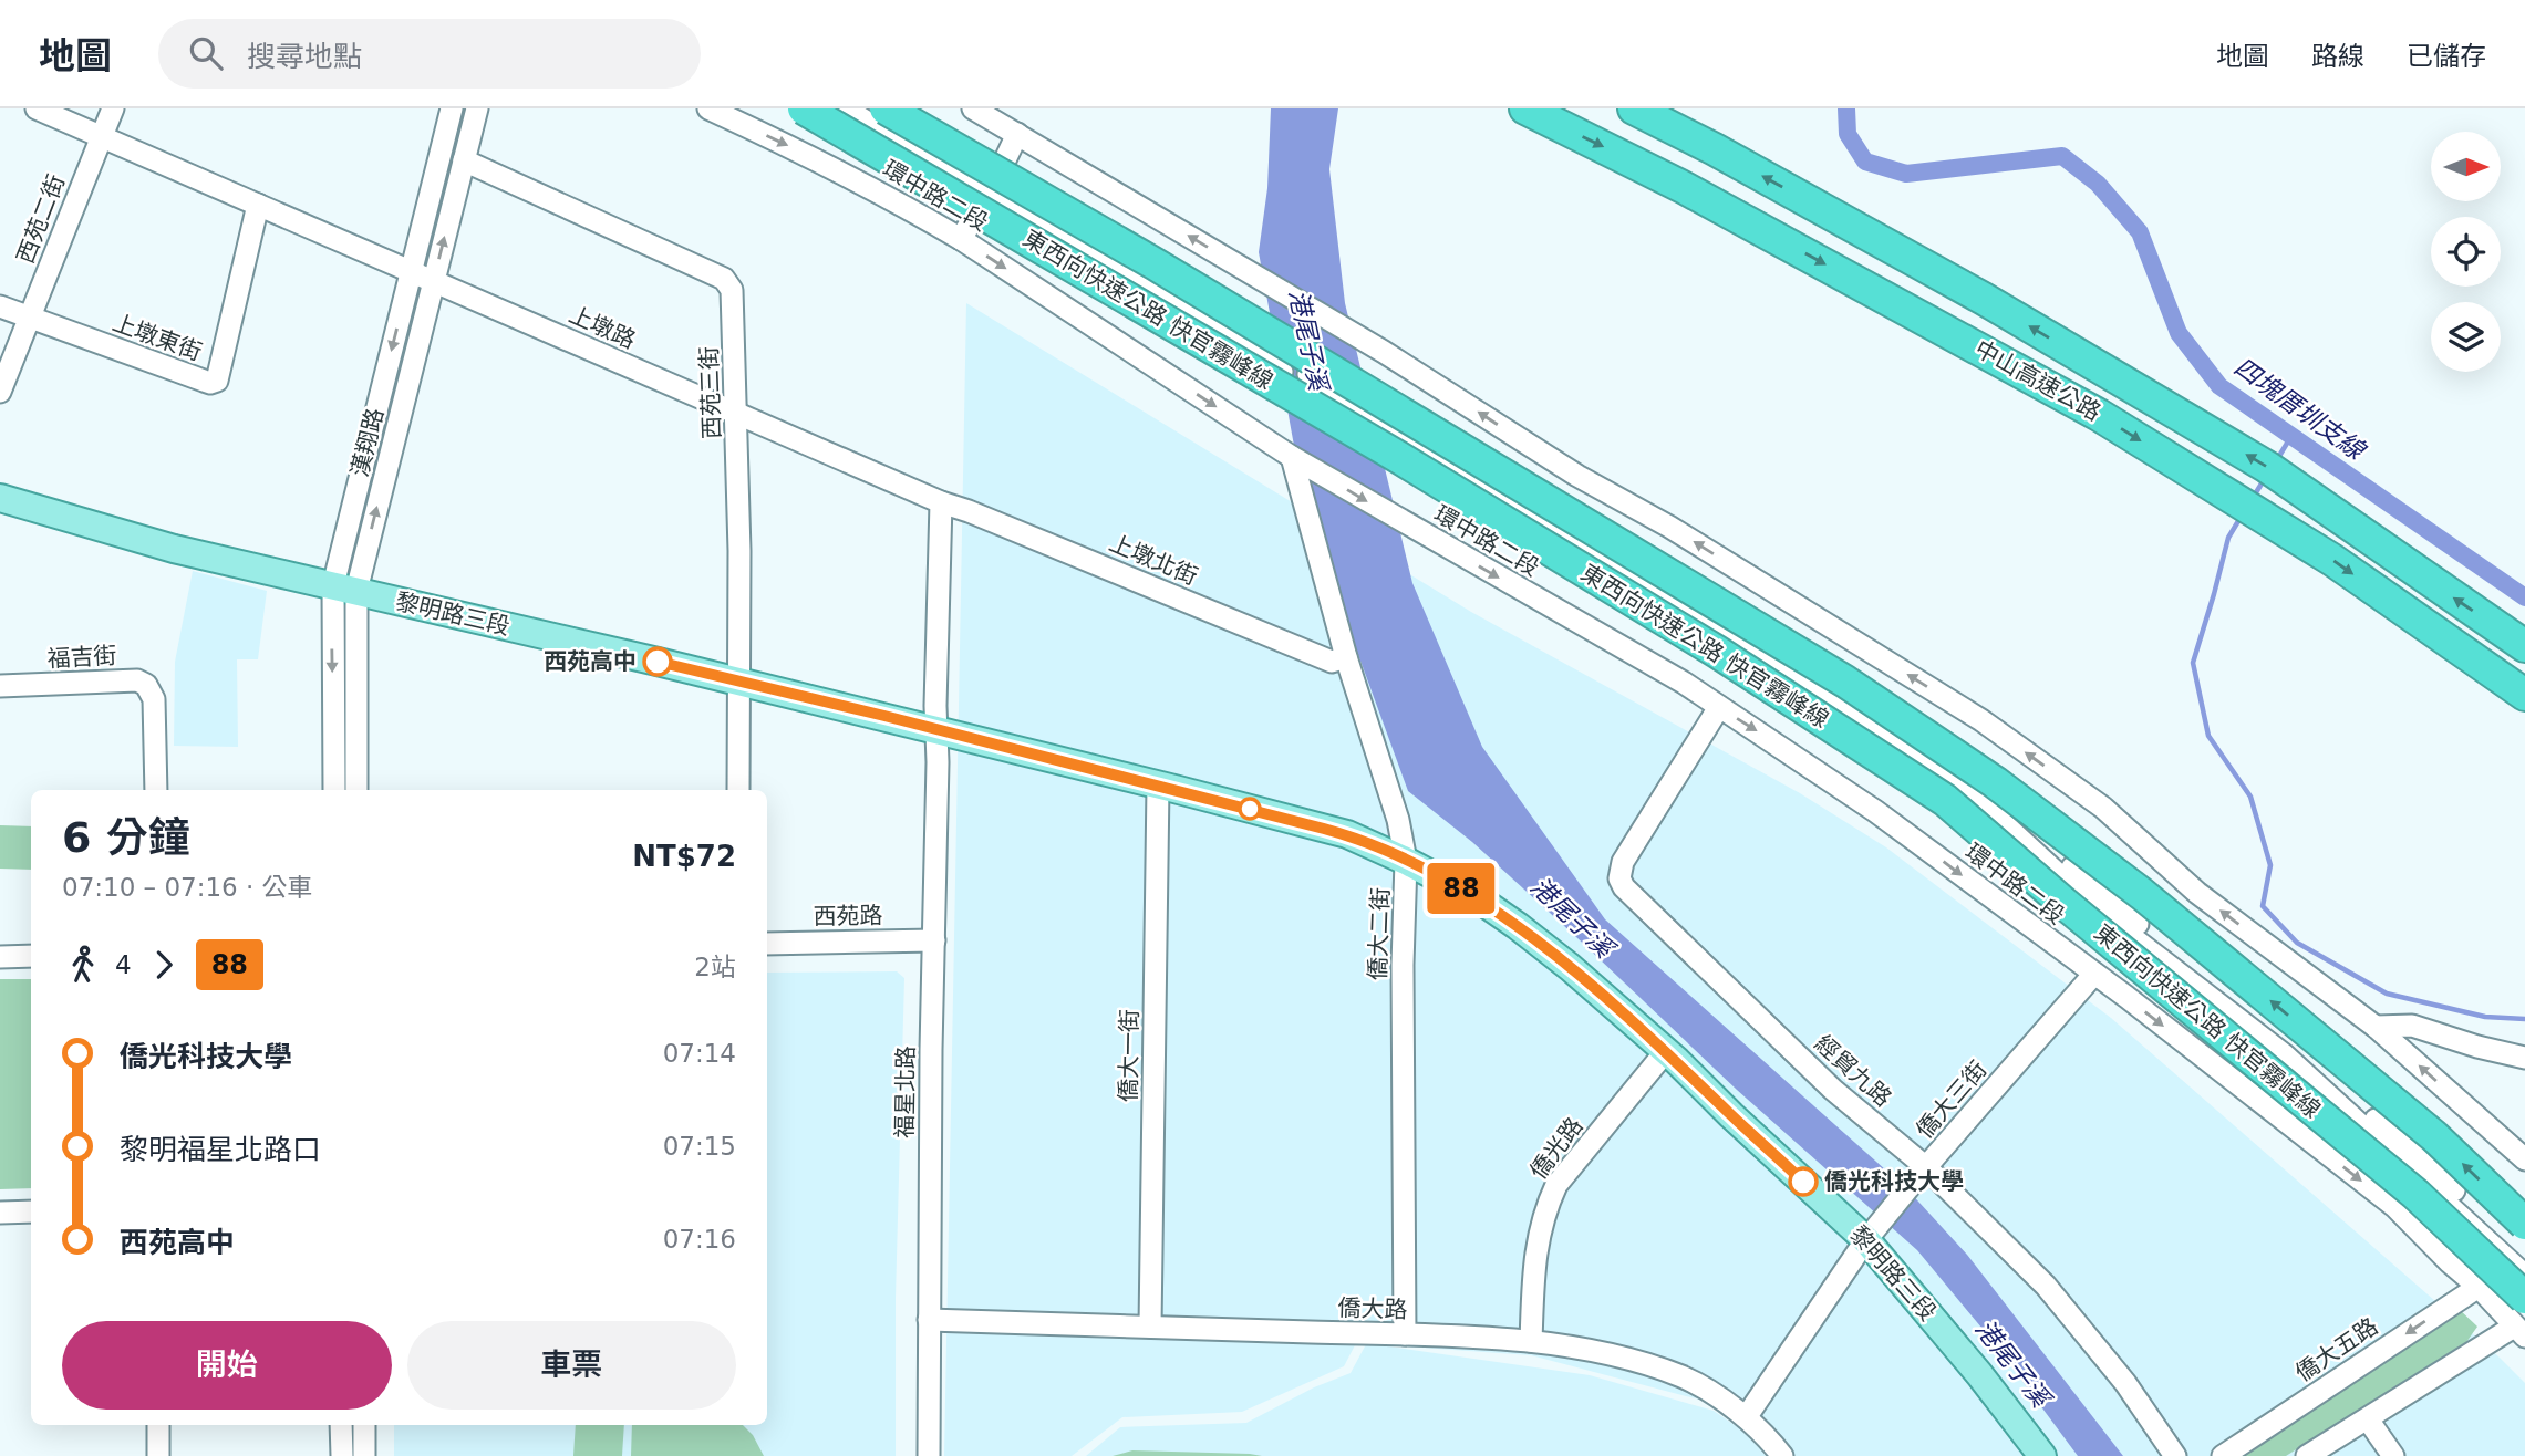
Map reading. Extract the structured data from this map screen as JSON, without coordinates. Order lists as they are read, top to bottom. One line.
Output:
{"streets":{"highway":["東西向快速公路 快官霧峰線","中山高速公路"],"main road":["黎明路三段"],"street":["環中路二段","西苑二街","上墩路","上墩東街","西苑三街","漢翔路","上墩北街","福吉街","西苑路","僑大二街","僑大一街","經貿九路","福星北路","僑大三街","僑光路","僑大路","僑大五路"]},"crossings":[["環中路二段","東西向快速公路 快官霧峰線"],["環中路二段","僑大二街"],["環中路二段","經貿九路"],["環中路二段","僑大三街"],["環中路二段","僑大五路"],["西苑二街","上墩路"],["西苑二街","上墩東街"],["上墩路","上墩東街"],["上墩路","西苑三街"],["上墩路","漢翔路"],["上墩路","上墩北街"],["西苑三街","漢翔路"],["西苑三街","黎明路三段"],["漢翔路","黎明路三段"],["上墩北街","僑大二街"],["黎明路三段","僑大二街"],["黎明路三段","僑大一街"],["黎明路三段","福星北路"],["黎明路三段","僑大三街"],["黎明路三段","僑光路"],["西苑路","福星北路"],["僑大二街","僑大路"],["僑大一街","僑大路"],["經貿九路","僑大三街"],["福星北路","僑大路"],["僑大三街","僑大路"],["僑光路","僑大路"]],"water":["港尾子溪","四塊厝圳支線"],"places":["西苑高中","僑光科技大學"],"lines":["bus line 88"],"north":"right","page":{"header":"地圖","search":"搜尋地點","nav":["地圖","路線","已儲存"],"on_map":"88","heading":["6 分鐘","07:10 – 07:16 · 公車","NT$72"],"legs":["4","88","2站"],"list":[{"name":"僑光科技大學","value":"07:14"},{"name":"黎明福星北路口","value":"07:15"},{"name":"西苑高中","value":"07:16"}],"buttons":["開始","車票"]}}
